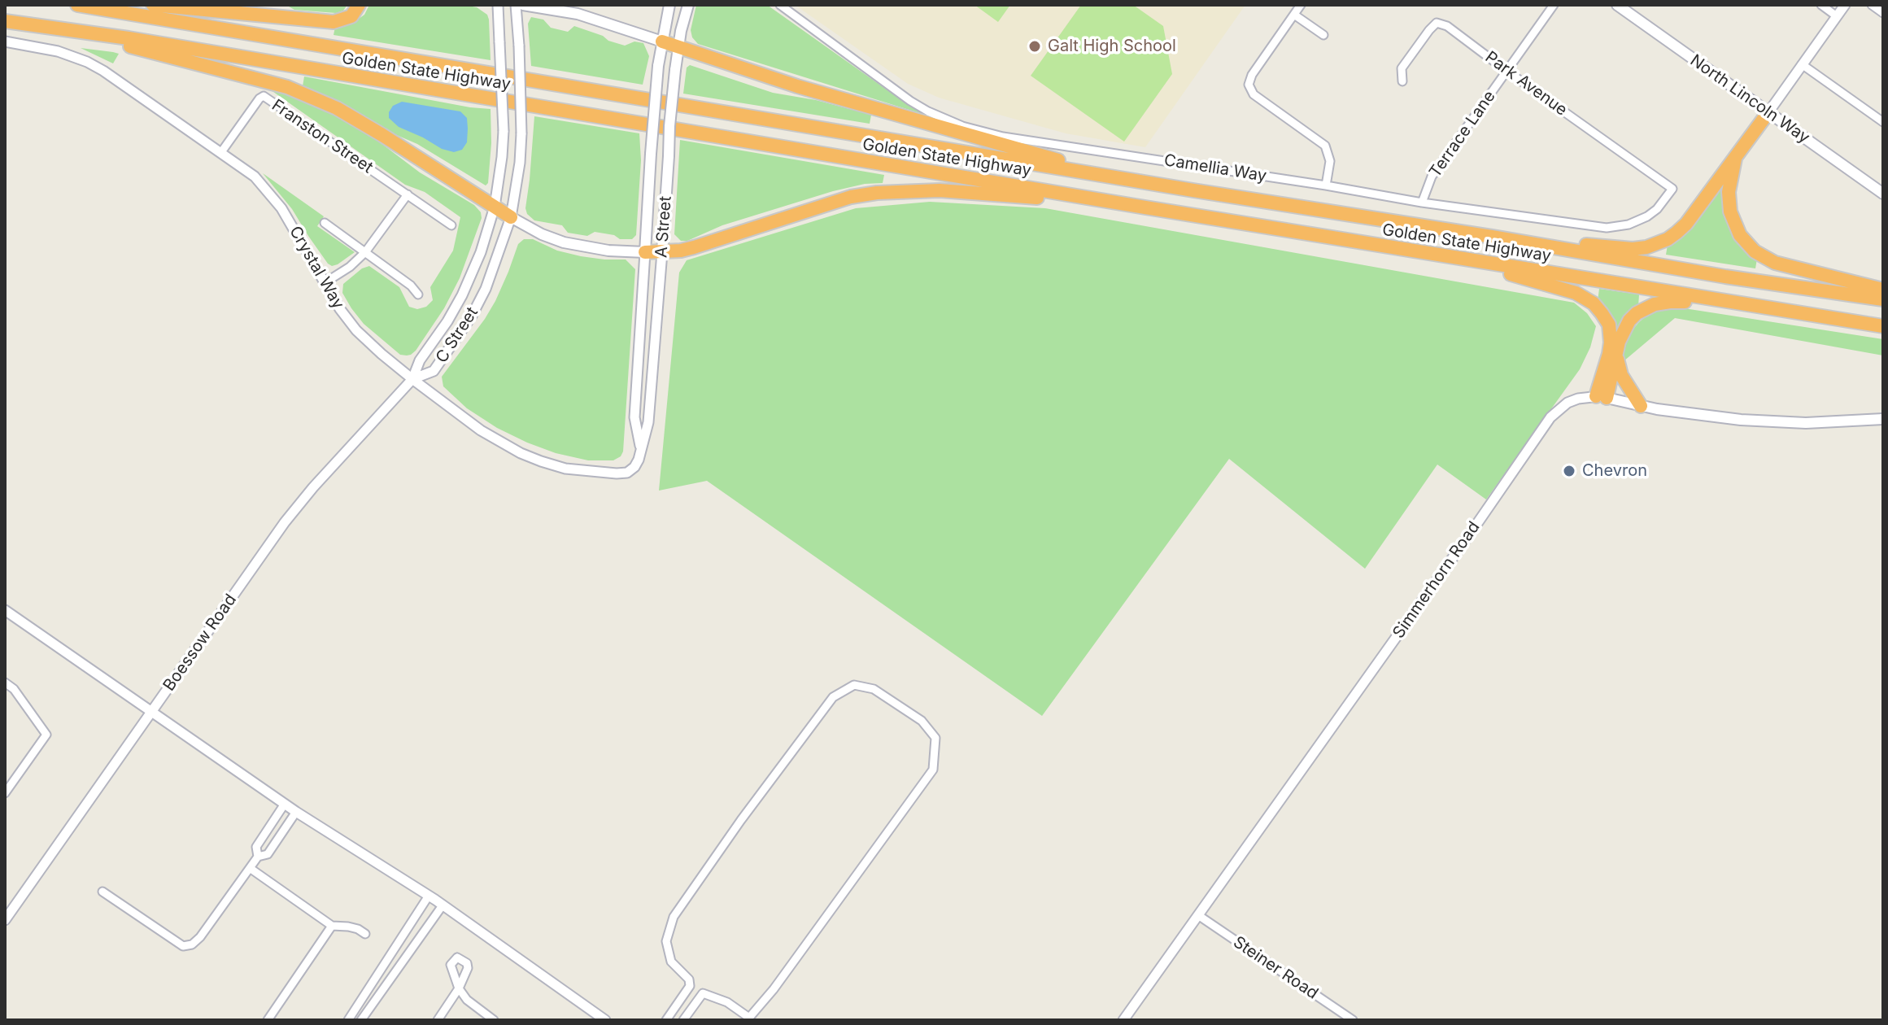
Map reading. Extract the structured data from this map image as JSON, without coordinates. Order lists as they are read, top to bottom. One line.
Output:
{"streets":{"highway":["Golden State Highway"],"main road":["North Lincoln Way","A Street","Simmerhorn Road"],"street":["Park Avenue","Terrace Lane","Franston Street","Camellia Way","Crystal Way","C Street","Boessow Road","Steiner Road"]},"crossings":[["Park Avenue","Terrace Lane"],["Park Avenue","Camellia Way"],["Terrace Lane","Camellia Way"],["Franston Street","Crystal Way"],["A Street","Crystal Way"],["Crystal Way","C Street"],["Crystal Way","Boessow Road"],["C Street","Boessow Road"],["Simmerhorn Road","Steiner Road"]],"places":["Galt High School","Chevron"]}
